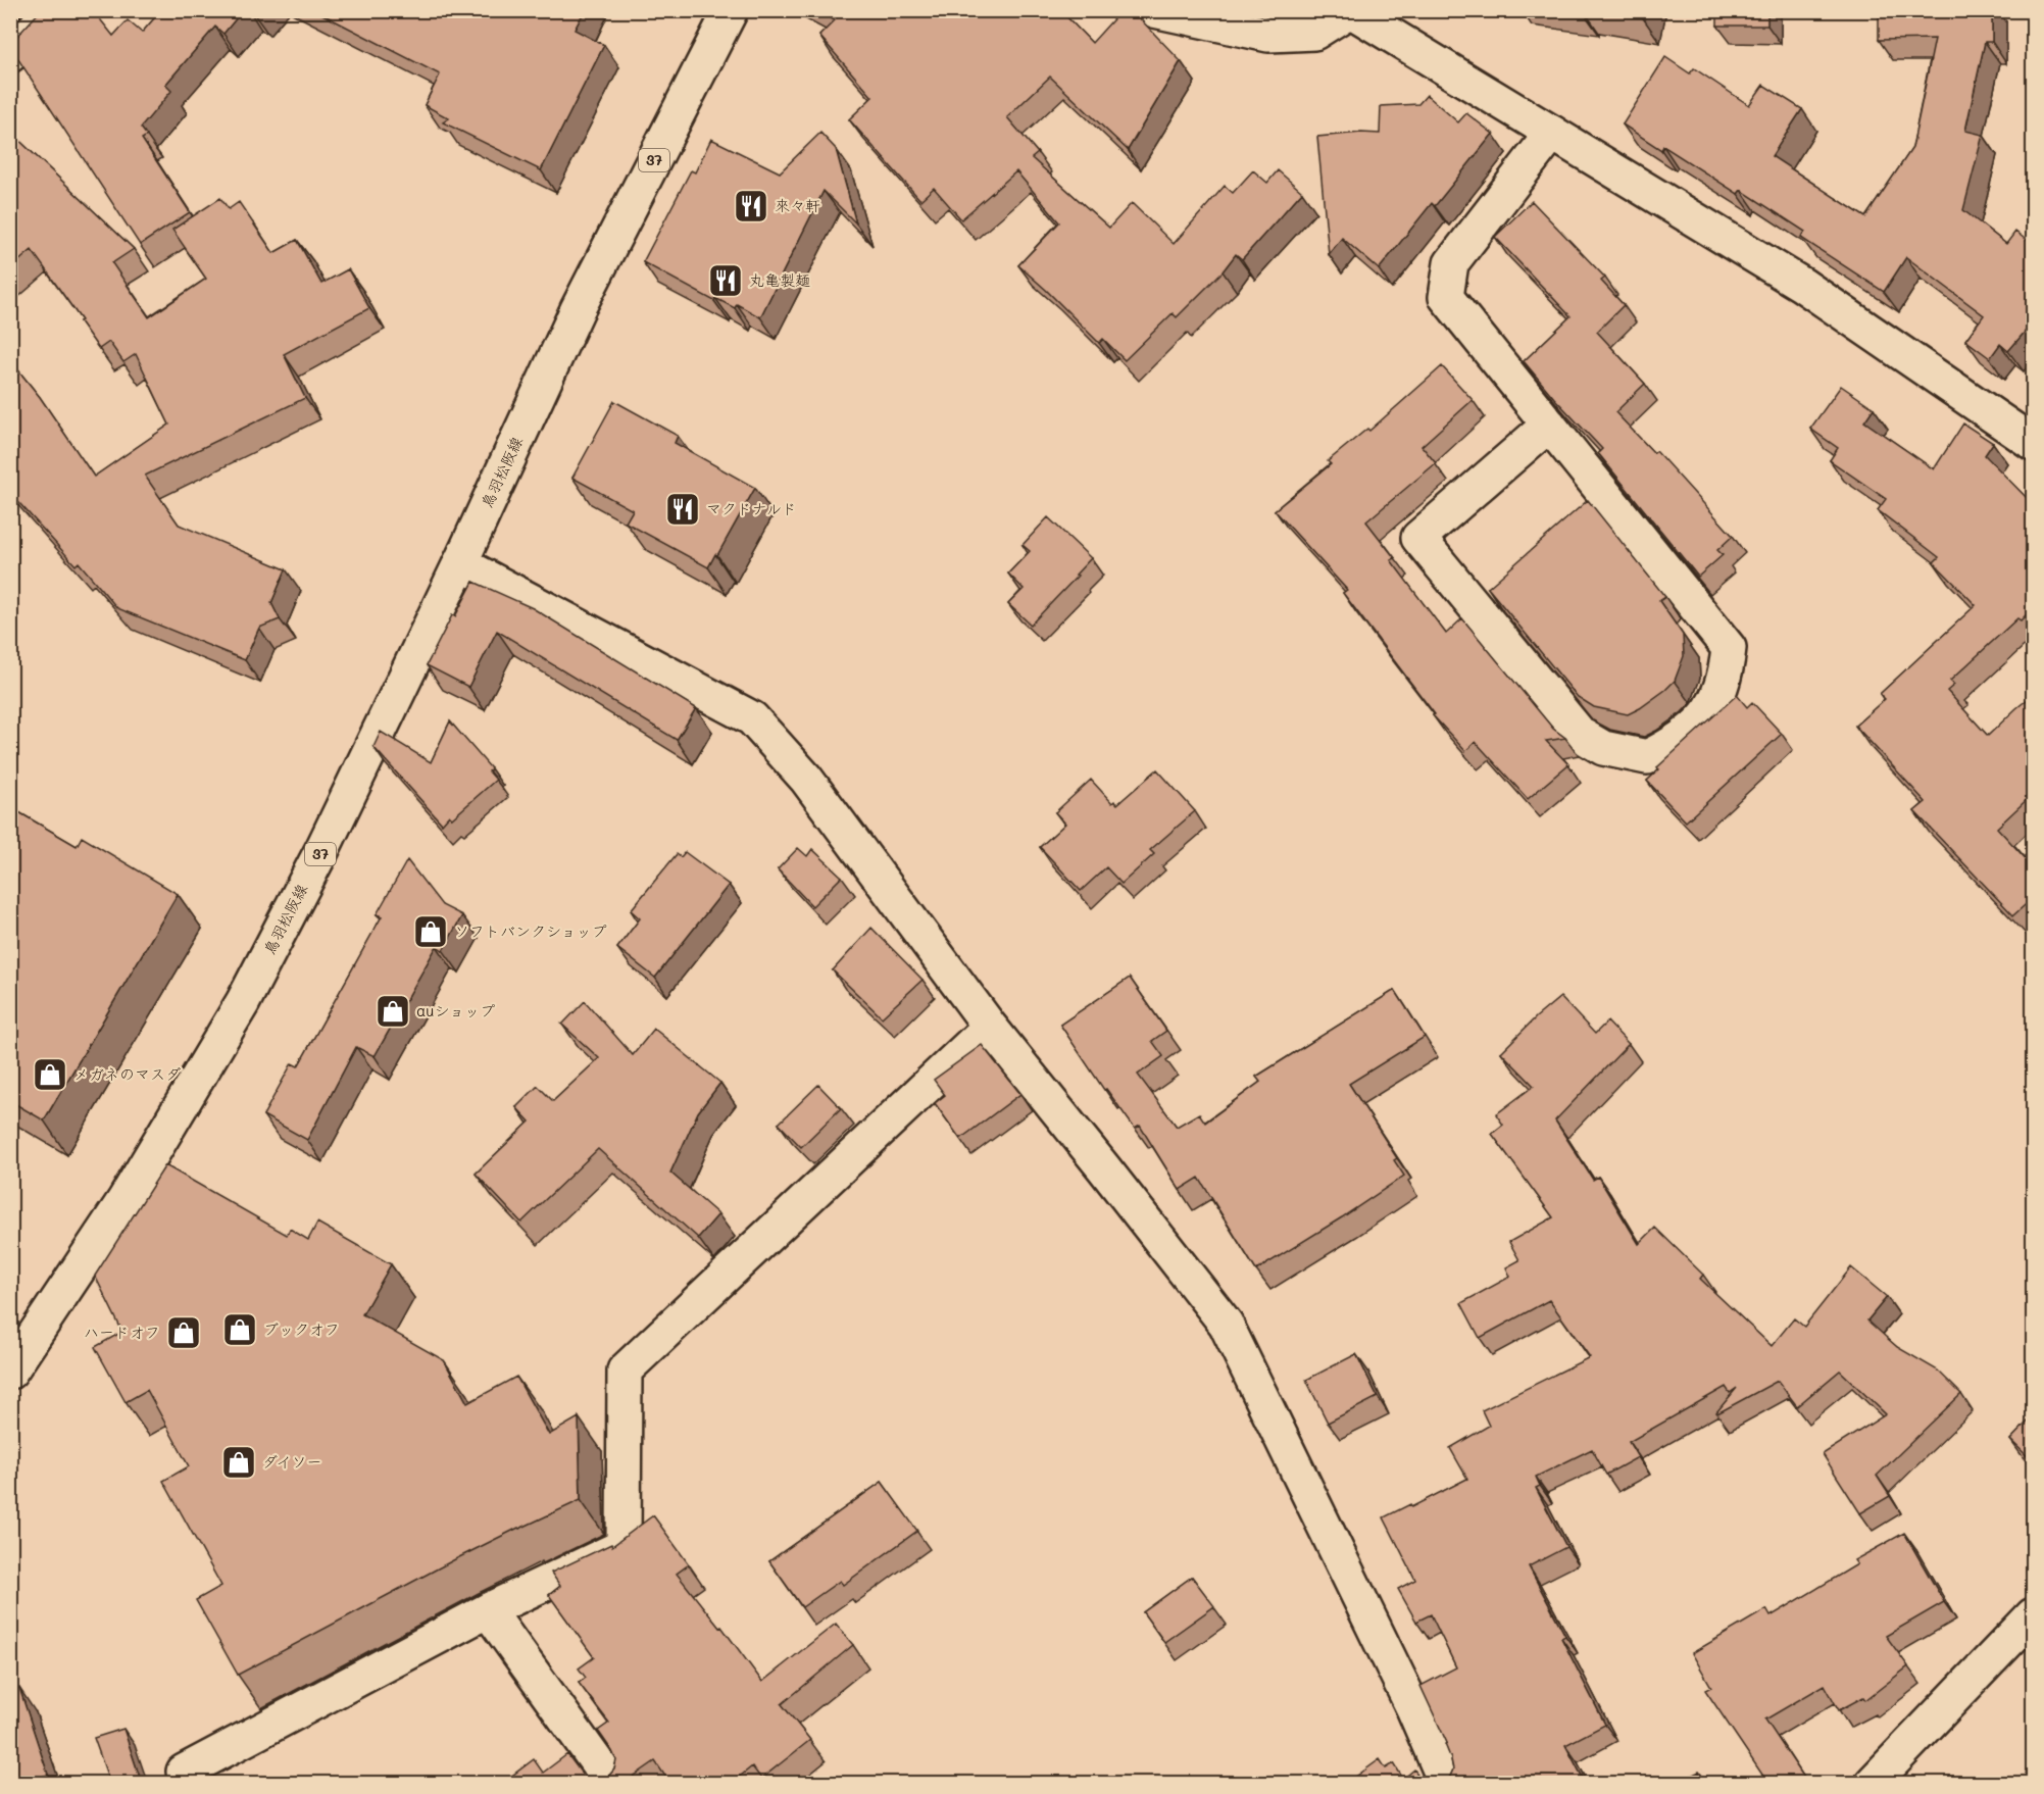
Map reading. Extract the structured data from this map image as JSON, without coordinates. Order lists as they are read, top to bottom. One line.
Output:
{"streets":{"street":["37","鳥羽松阪線"]},"places":{"restaurant":["來々軒","丸亀製麺","マクドナルド"],"shop":["ソフトバンクショップ","auショップ","メガネのマスダ","ブックオフ","ハードオフ","ダイソー"]}}
